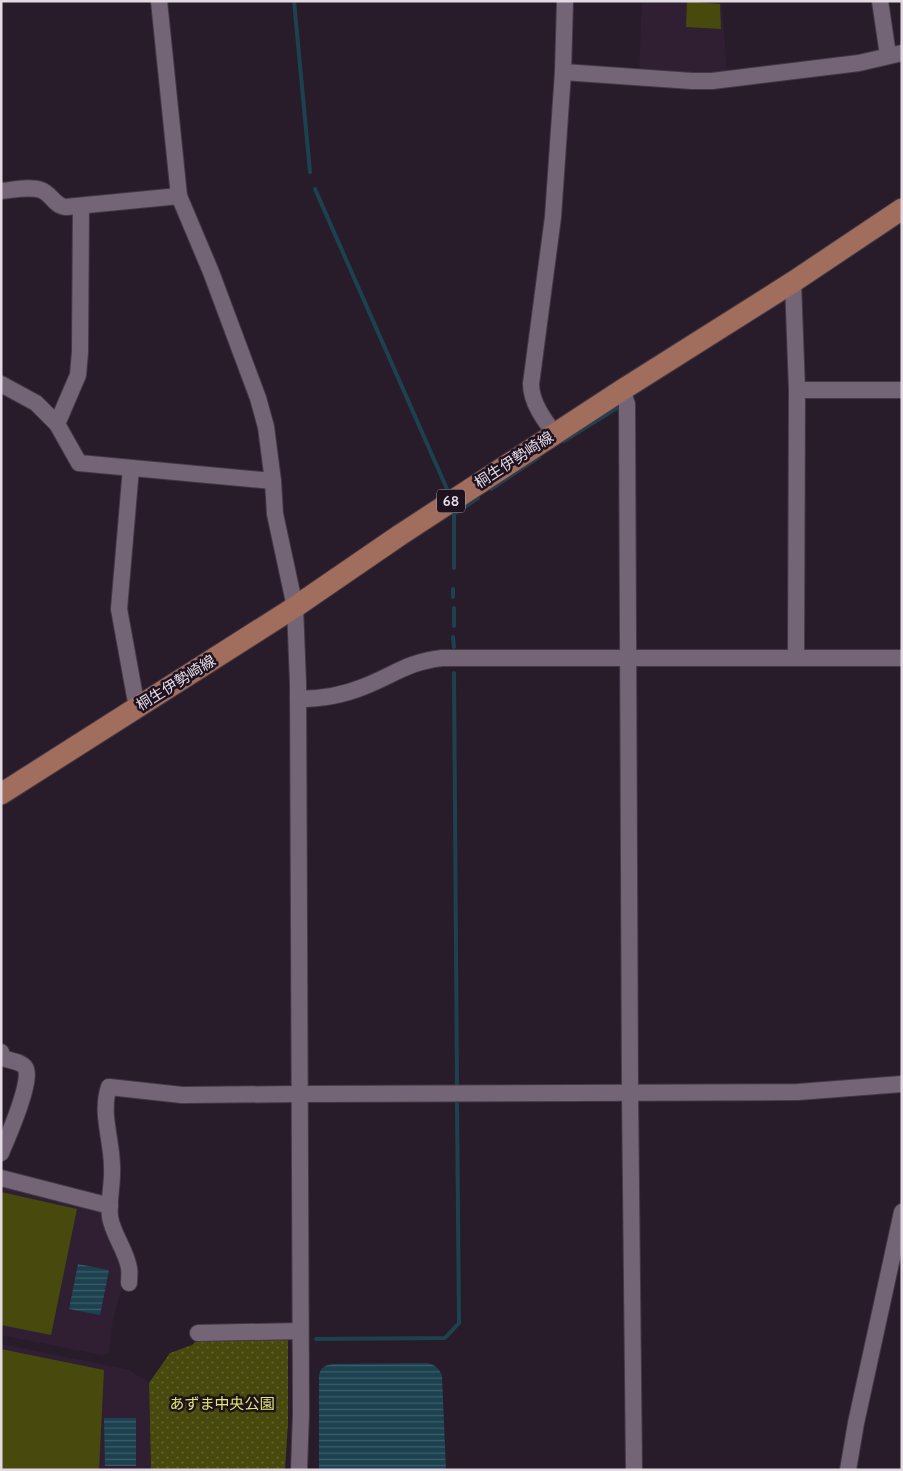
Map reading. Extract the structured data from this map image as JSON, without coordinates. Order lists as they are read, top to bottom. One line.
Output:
{"streets":{"main road":["桐生伊勢崎線","68"]},"parks":["あずま中央公園"]}
